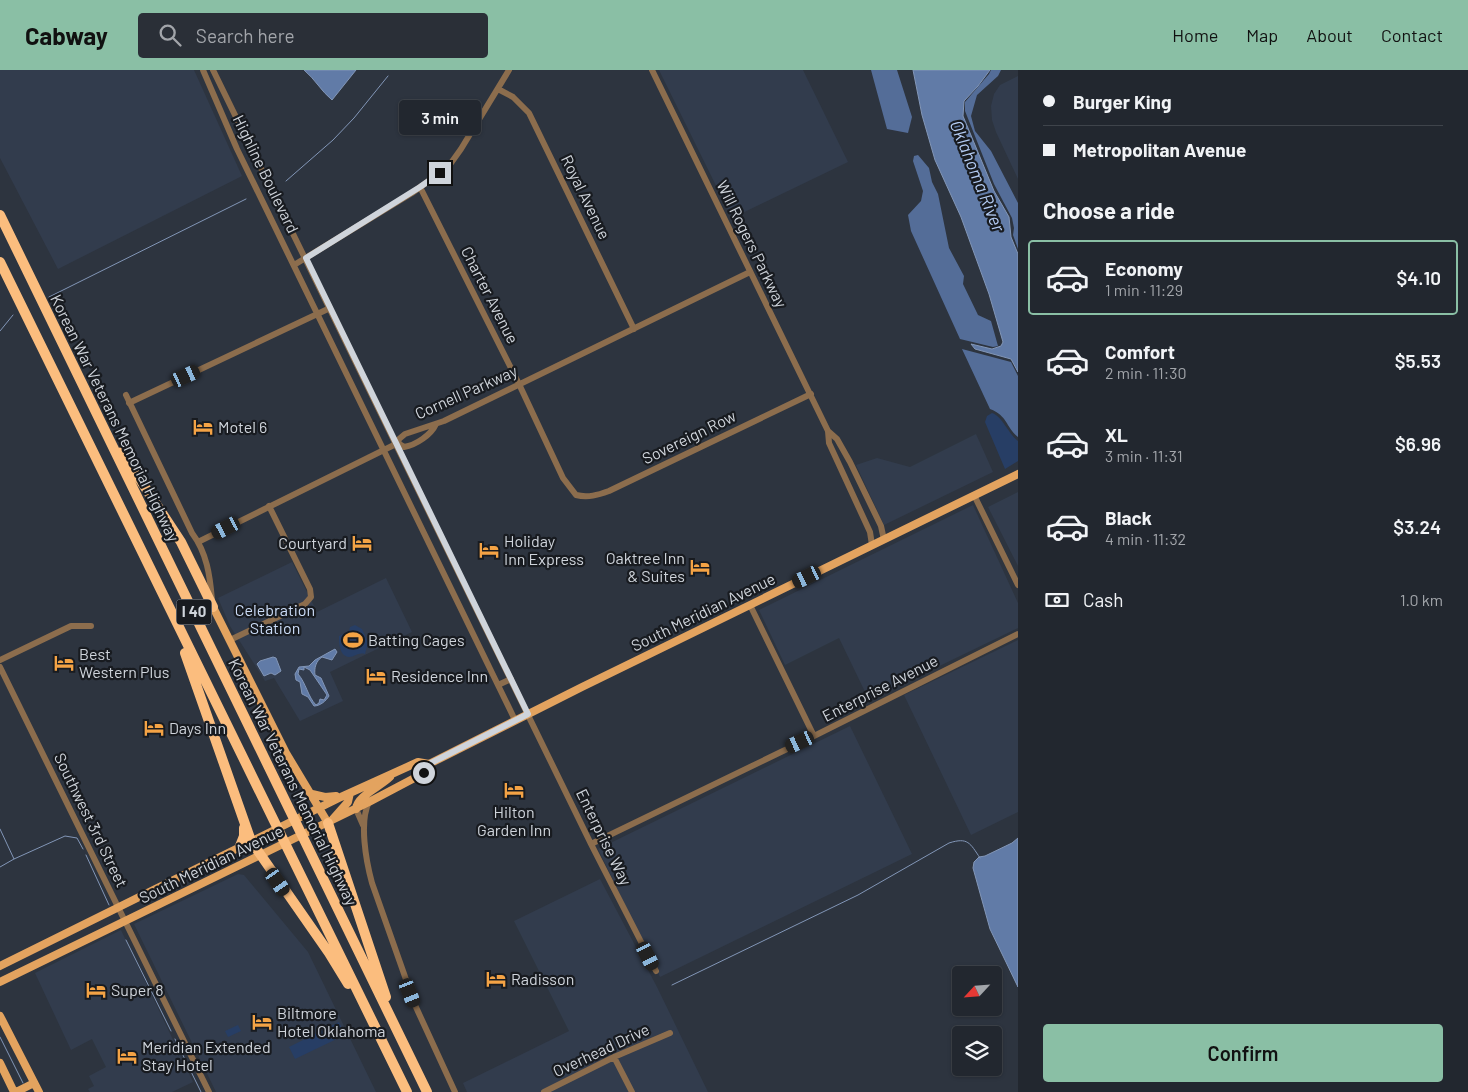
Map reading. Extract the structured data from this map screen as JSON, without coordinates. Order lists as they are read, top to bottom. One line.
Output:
{"streets":{"highway":["Korean War Veterans Memorial Highway","I 40"],"main road":["South Meridian Avenue"],"street":["Highline Boulevard","Royal Avenue","Will Rogers Parkway","Charter Avenue","Cornell Parkway","Sovereign Row","Enterprise Avenue","Southwest 3rd Street","Enterprise Way","Overhead Drive"]},"crossings":[["Highline Boulevard","Cornell Parkway"],["Highline Boulevard","South Meridian Avenue"],["Highline Boulevard","Enterprise Way"],["Royal Avenue","Cornell Parkway"],["Will Rogers Parkway","Cornell Parkway"],["Will Rogers Parkway","Sovereign Row"],["Will Rogers Parkway","South Meridian Avenue"],["Charter Avenue","Cornell Parkway"],["Charter Avenue","Sovereign Row"],["South Meridian Avenue","Southwest 3rd Street"],["South Meridian Avenue","Enterprise Way"],["Enterprise Avenue","Enterprise Way"]],"water":["Oklahoma River"],"parks":["Celebration Station"],"places":{"hotel":["Motel 6","Courtyard","Holiday Inn Express","Oaktree Inn & Suites","Best Western Plus","Residence Inn","Days Inn","Hilton Garden Inn","Radisson","Super 8","Biltmore Hotel Oklahoma","Meridian Extended Stay Hotel"],"sports":["Batting Cages"]},"north":"bottom left","page":{"header":"Cabway","search":"Search here","nav":["Home","Map","About","Contact"],"banner":["Burger King","Metropolitan Avenue"],"bubble":"3 min","heading":"Choose a ride","list":[{"name":"Economy","note":"1 min · 11:29","value":"$4.10"},{"name":"Comfort","note":"2 min · 11:30","value":"$5.53"},{"name":"XL","note":"3 min · 11:31","value":"$6.96"},{"name":"Black","note":"4 min · 11:32","value":"$3.24"}],"pay":["Cash","1.0 km"],"buttons":"Confirm"}}
